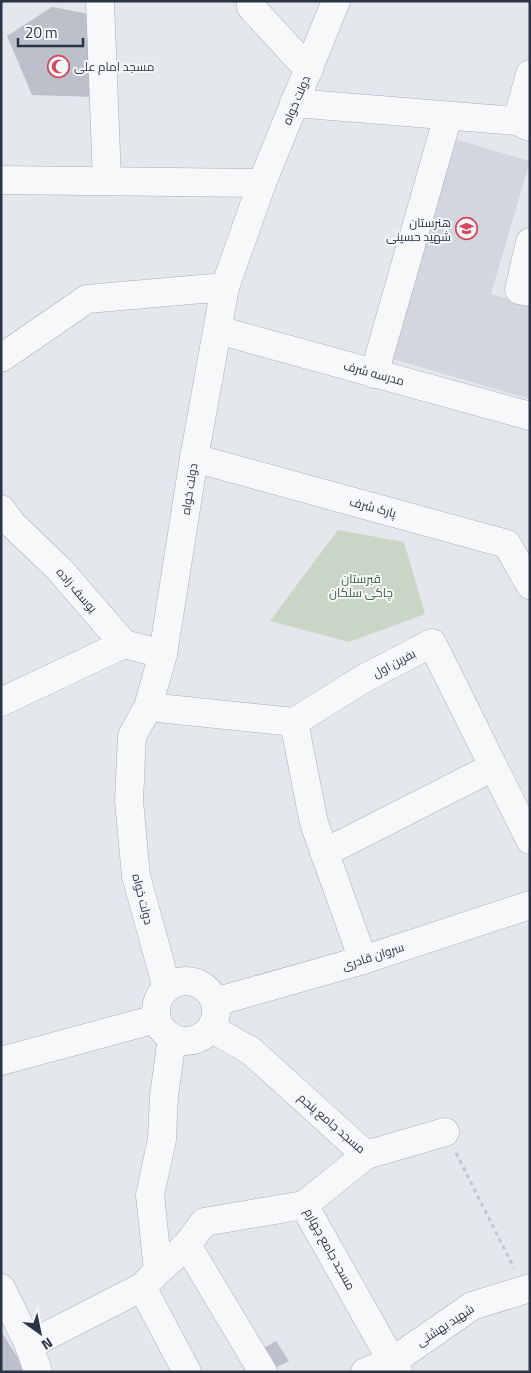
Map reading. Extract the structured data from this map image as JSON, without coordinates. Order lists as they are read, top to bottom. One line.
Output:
{"streets":{"street":["دولت خواه","مدرسه شرف","پارک شرف","یوسف زاده","بفرین اول","سروان قادری","مسجد جامع پنجم","مسجد جامع چهارم","شهید بهشتی"]},"crossings":[["دولت خواه","مدرسه شرف"],["دولت خواه","پارک شرف"],["دولت خواه","سروان قادری"],["دولت خواه","مسجد جامع پنجم"],["سروان قادری","مسجد جامع پنجم"],["مسجد جامع پنجم","مسجد جامع چهارم"],["مسجد جامع چهارم","شهید بهشتی"]],"parks":["قبرستان چاکی سلکان"],"places":{"mosque":["مسجد امام علی"],"school or university":["هنرستان شهید حسینی"]},"scale_bar":"20 m","north":"bottom right"}
